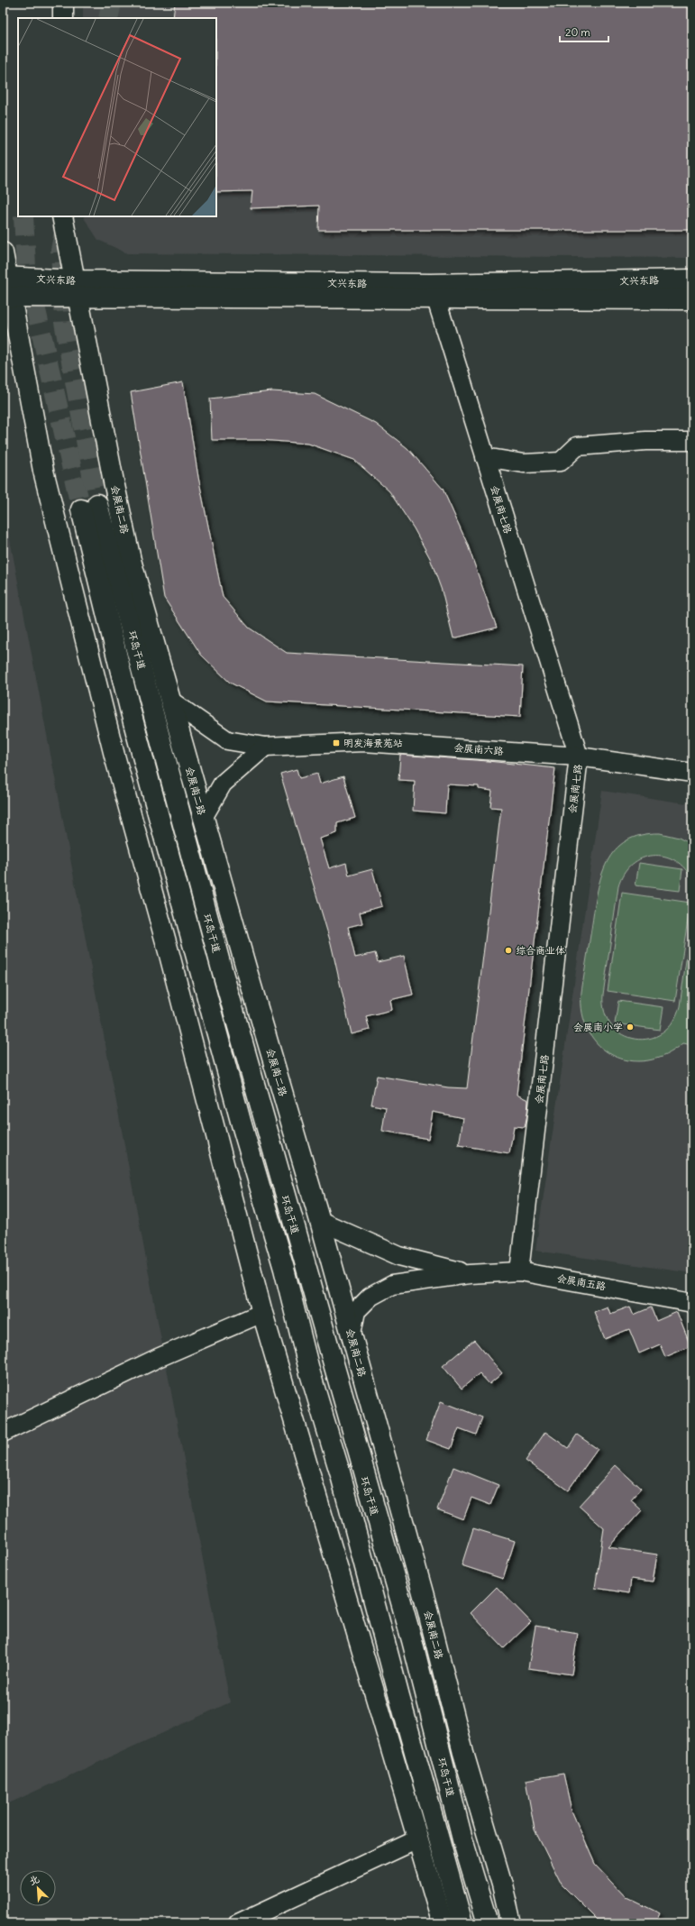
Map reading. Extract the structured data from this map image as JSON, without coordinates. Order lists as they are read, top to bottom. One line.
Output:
{"streets":{"main road":["文兴东路","会展南二路","环岛干道"],"street":["会展南七路","会展南六路","会展南五路"]},"crossings":[["文兴东路","会展南二路"],["文兴东路","会展南七路"],["会展南二路","会展南六路"],["会展南七路","会展南六路"],["会展南七路","会展南五路"]],"places":{"transit":["明发海景苑站"],"other":["综合商业体","会展南小学"]},"scale_bar":"20 m","north":"top left"}
